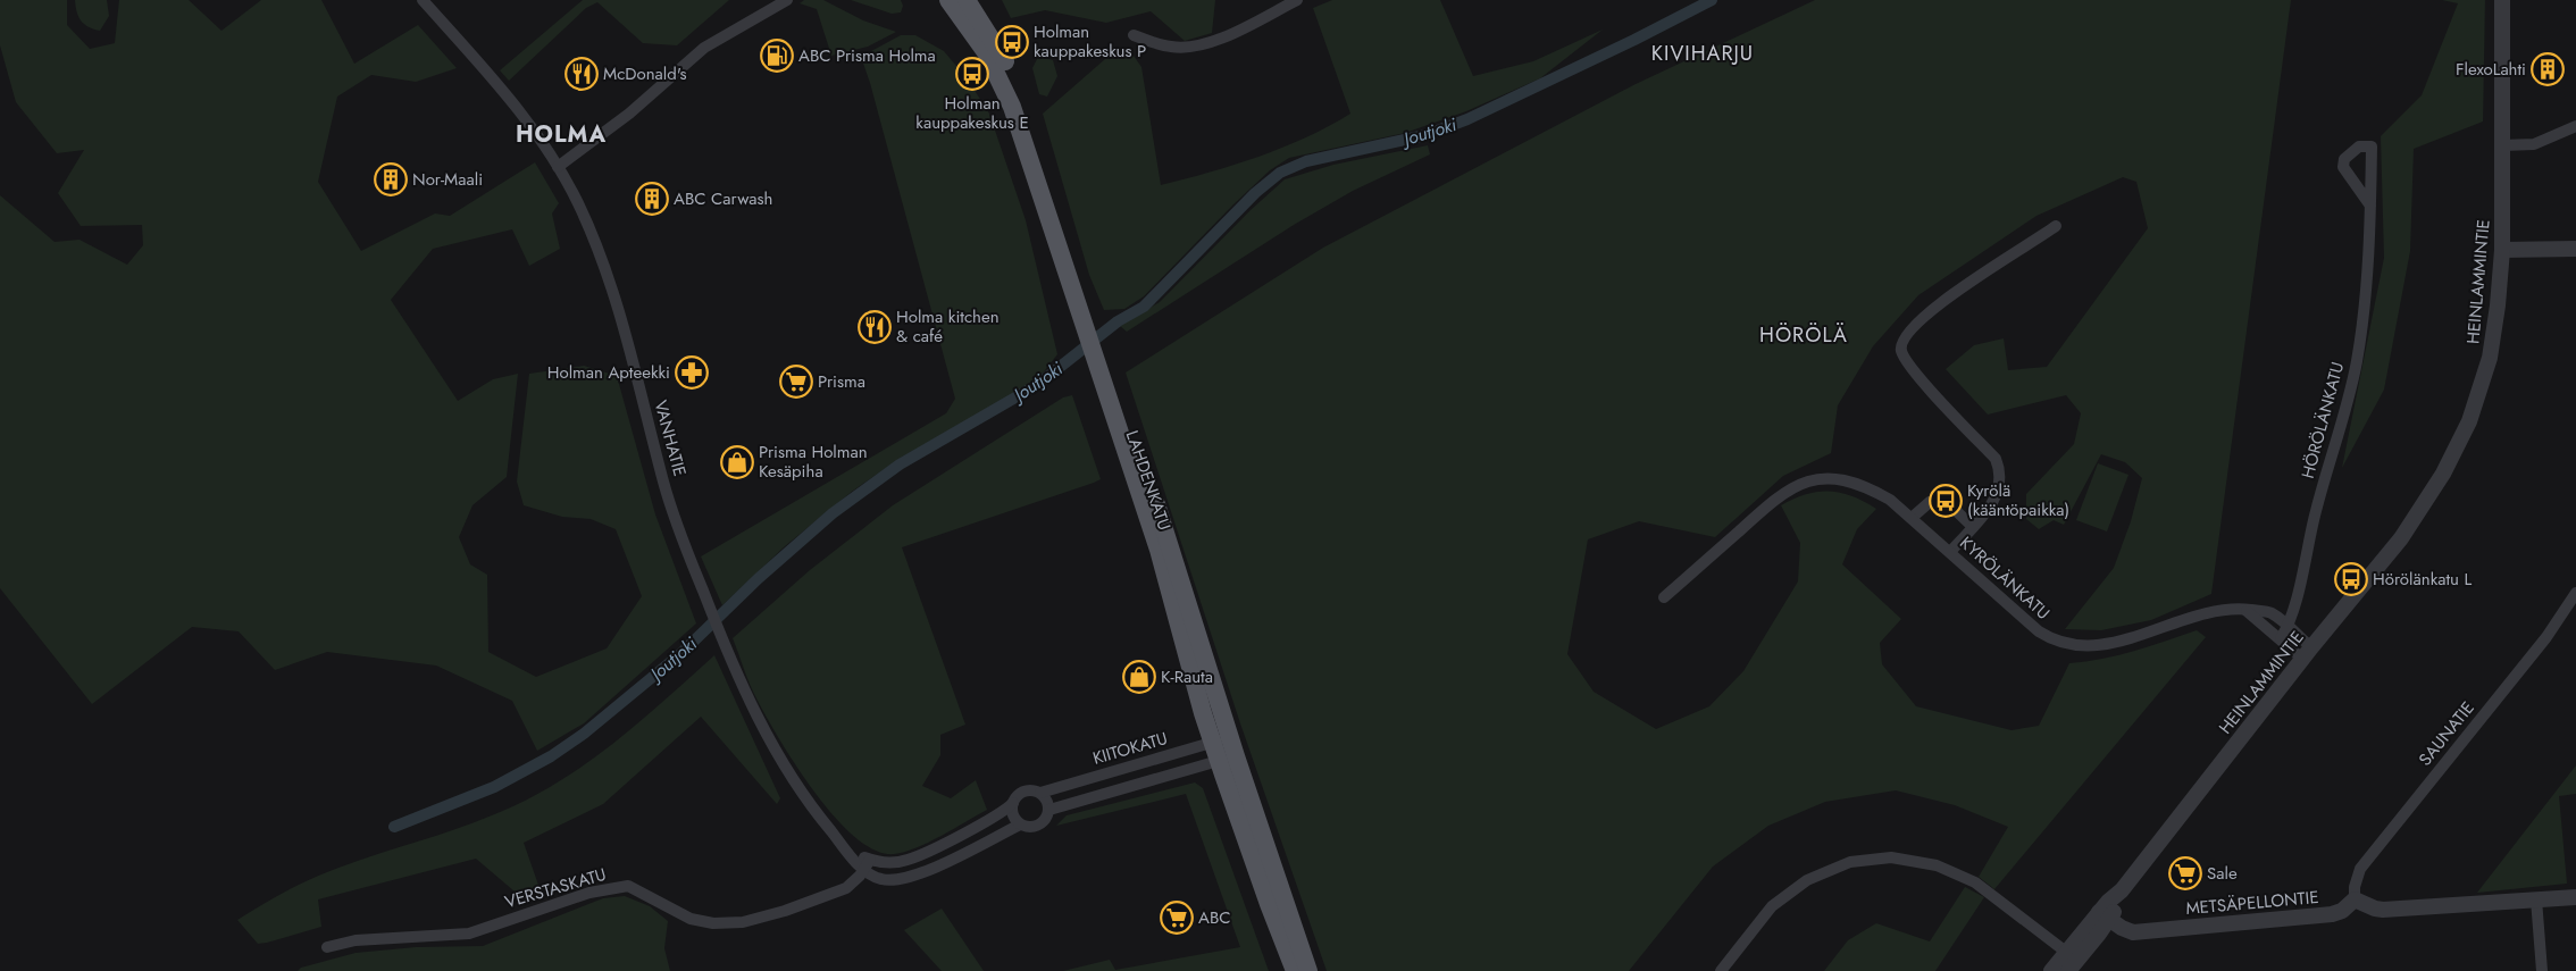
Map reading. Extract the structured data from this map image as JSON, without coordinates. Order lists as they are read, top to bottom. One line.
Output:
{"streets":{"main road":["LAHDENKATU"],"street":["HEINLAMMINTIE","HÖRÖLÄNKATU","VANHATIE","KYRÖLÄNKATU","SAUNATIE","KIITOKATU","VERSTASKATU","METSÄPELLONTIE"]},"crossings":[["HEINLAMMINTIE","KYRÖLÄNKATU"],["HEINLAMMINTIE","METSÄPELLONTIE"],["HÖRÖLÄNKATU","KYRÖLÄNKATU"],["VANHATIE","VERSTASKATU"],["LAHDENKATU","KIITOKATU"],["SAUNATIE","METSÄPELLONTIE"]],"districts":["KIVIHARJU","HOLMA","HÖRÖLÄ"],"water":["Joutjoki"],"places":{"bus stop":["Holman kauppakeskus P","Holman kauppakeskus E","Kyrölä (kääntöpaikka)","Hörölänkatu L"],"fuel station":["ABC Prisma Holma"],"building":["FlexoLahti","Nor-Maali","ABC Carwash"],"restaurant":["McDonald's","Holma kitchen & café"],"pharmacy":["Holman Apteekki"],"supermarket":["Prisma","Sale","ABC"],"shop":["Prisma Holman Kesäpiha","K-Rauta"]}}
